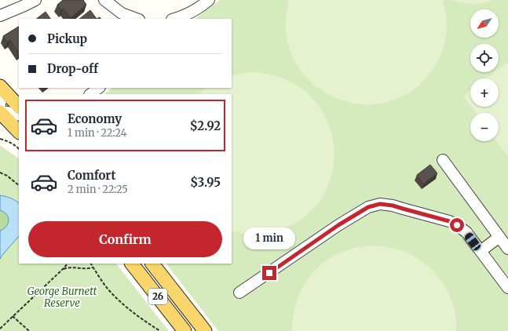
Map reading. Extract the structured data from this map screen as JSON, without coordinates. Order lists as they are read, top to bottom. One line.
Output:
{"streets":{"main road":["26"]},"parks":["George Burnett Reserve"],"north":"bottom left","page":{"map_buttons":["+","−"],"banner":["Pickup","Drop-off"],"list":[{"name":"Economy","note":"1 min · 22:24","value":"$2.92"},{"name":"Comfort","note":"2 min · 22:25","value":"$3.95"}],"buttons":"Confirm","bubble":"1 min"}}
